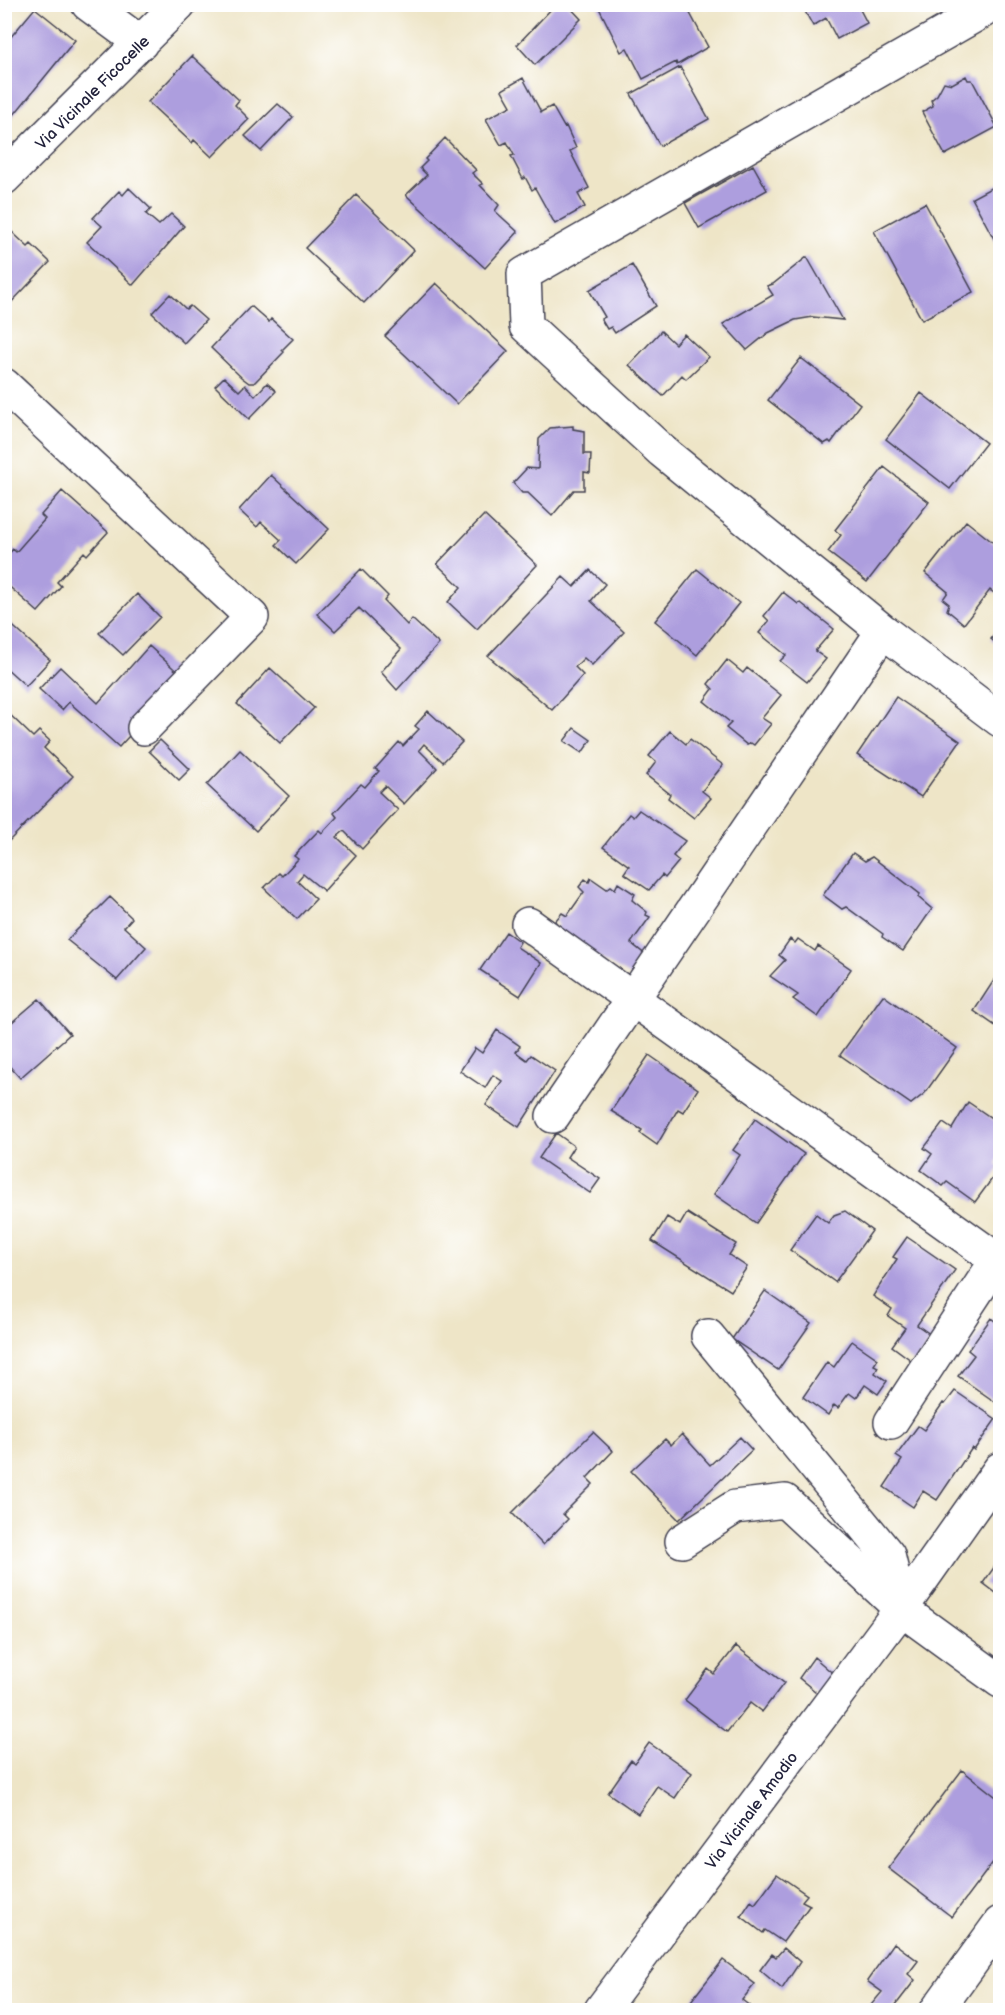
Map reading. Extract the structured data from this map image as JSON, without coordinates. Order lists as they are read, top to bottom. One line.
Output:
{"streets":{"street":["Via Vicinale Ficocelle","Via Vicinale Amodio"]}}
